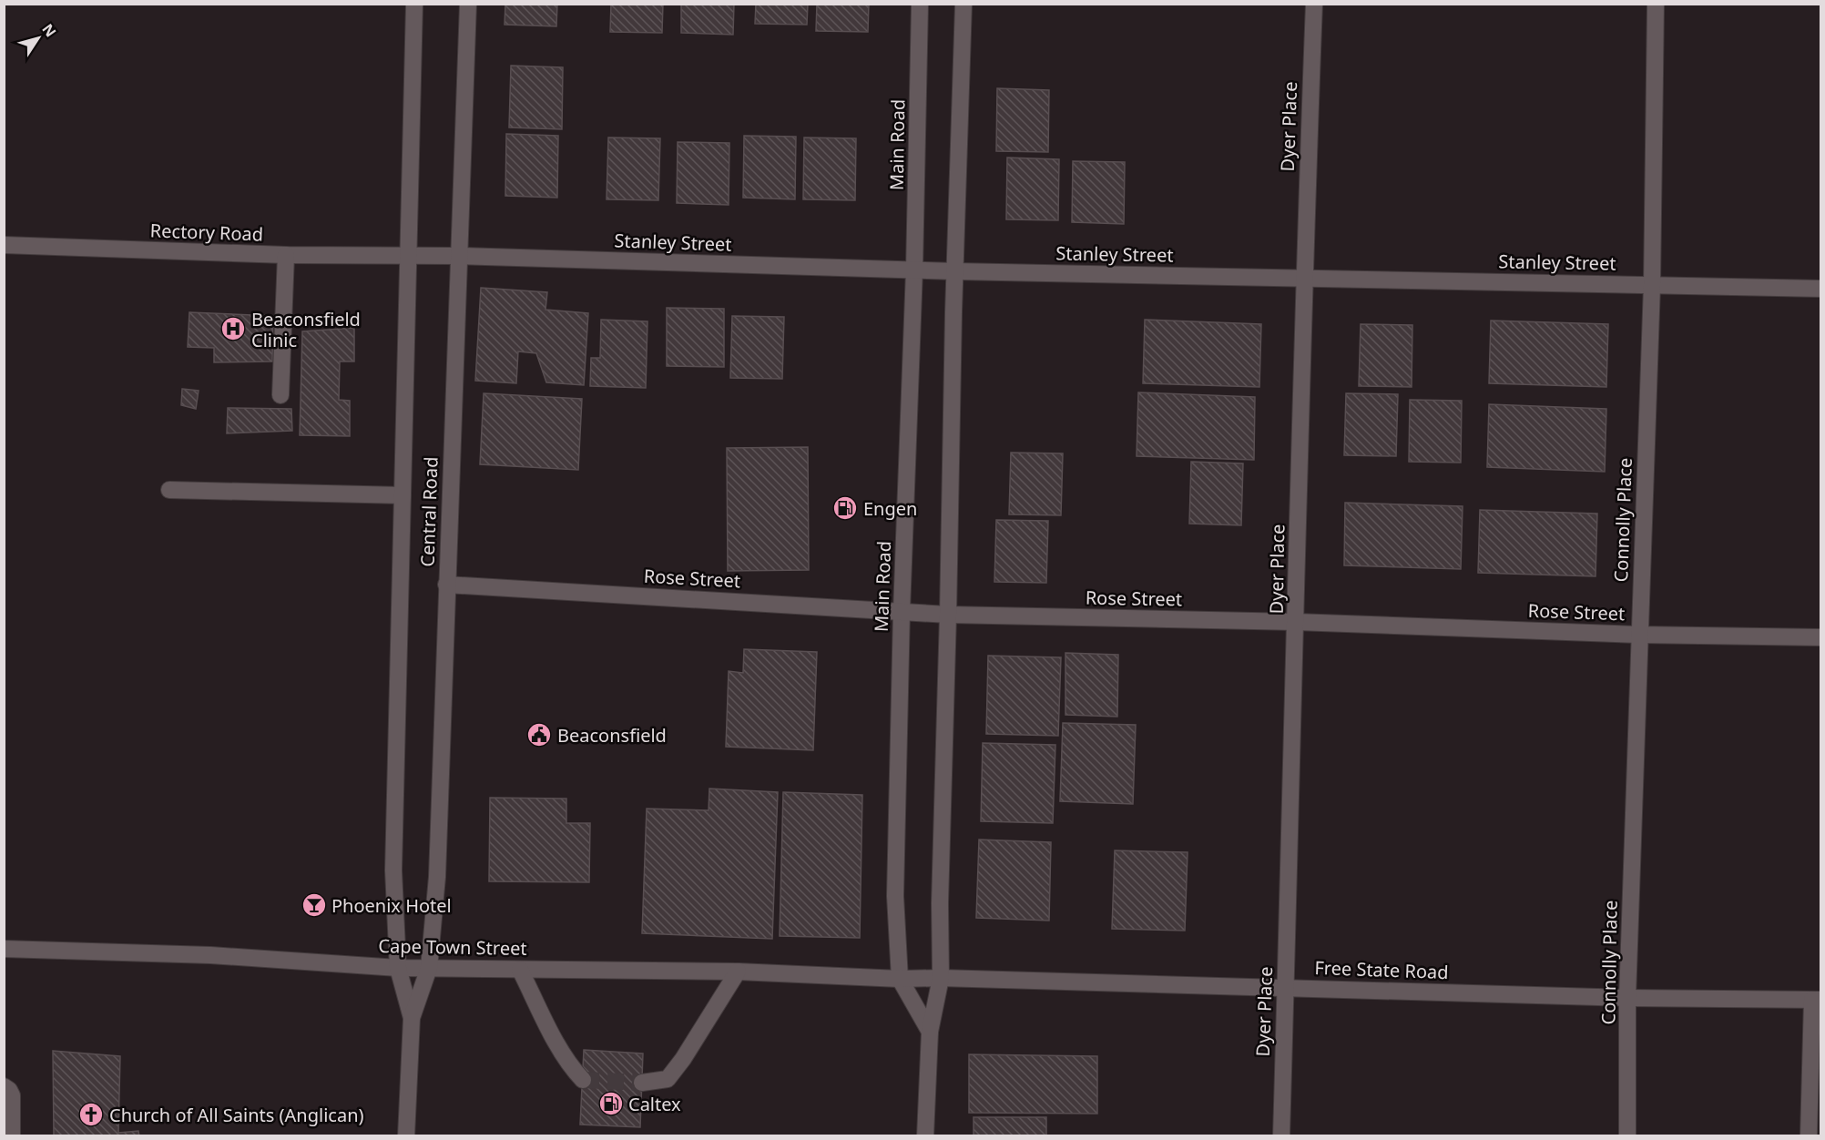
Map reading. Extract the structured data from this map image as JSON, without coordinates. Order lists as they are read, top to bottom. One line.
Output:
{"streets":{"street":["Dyer Place","Main Road","Rectory Road","Stanley Street","Central Road","Connolly Place","Rose Street","Cape Town Street","Free State Road"]},"crossings":[["Dyer Place","Stanley Street"],["Dyer Place","Rose Street"],["Dyer Place","Free State Road"],["Main Road","Stanley Street"],["Main Road","Rose Street"],["Main Road","Cape Town Street"],["Rectory Road","Stanley Street"],["Rectory Road","Central Road"],["Stanley Street","Central Road"],["Stanley Street","Connolly Place"],["Central Road","Rose Street"],["Central Road","Cape Town Street"],["Connolly Place","Rose Street"],["Connolly Place","Free State Road"],["Cape Town Street","Free State Road"]],"places":{"hospital":["Beaconsfield Clinic"],"fuel station":["Engen","Caltex"],"public building":["Beaconsfield"],"bar":["Phoenix Hotel"],"church":["Church of All Saints (Anglican)"]},"north":"top right"}
